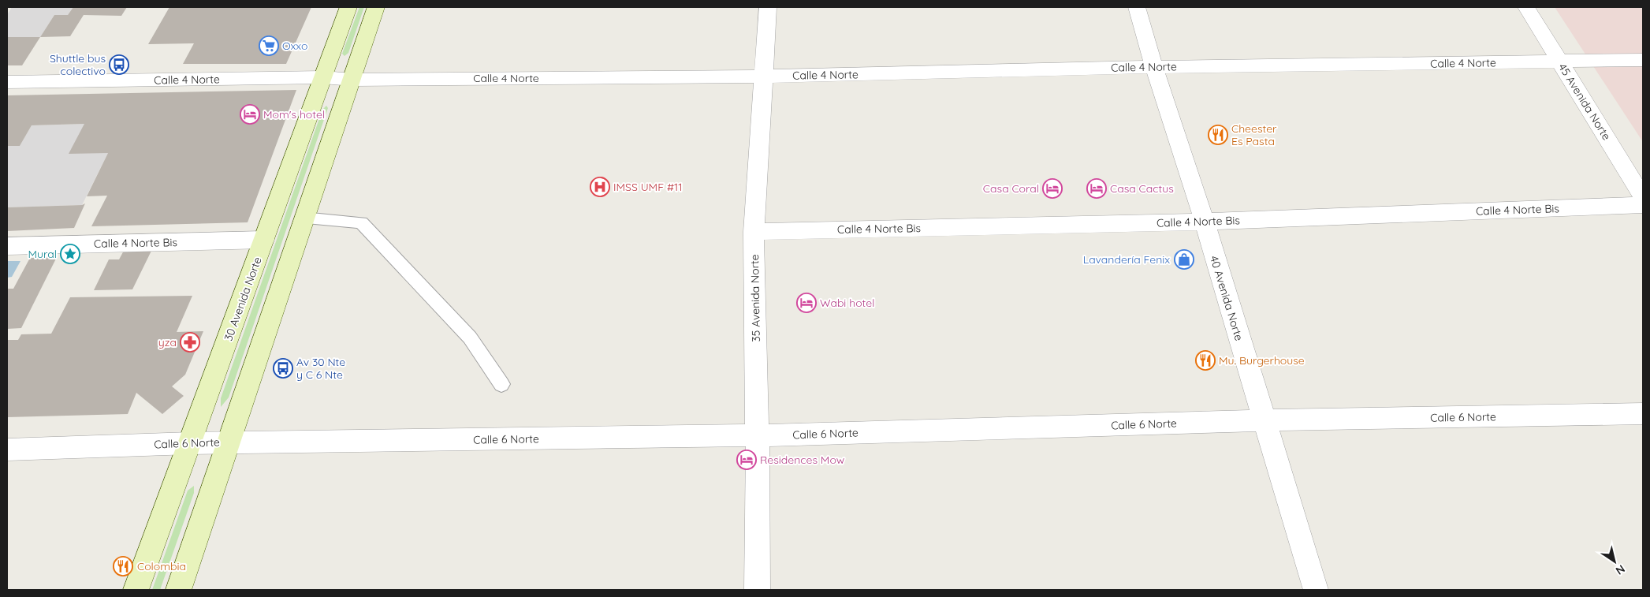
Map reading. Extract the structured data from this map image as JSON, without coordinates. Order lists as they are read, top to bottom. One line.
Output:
{"streets":{"street":["Calle 4 Norte","45 Avenida Norte","Calle 4 Norte Bis","35 Avenida Norte","40 Avenida Norte","30 Avenida Norte","Calle 6 Norte"]},"crossings":[["Calle 4 Norte","45 Avenida Norte"],["Calle 4 Norte","35 Avenida Norte"],["Calle 4 Norte","40 Avenida Norte"],["Calle 4 Norte","30 Avenida Norte"],["Calle 4 Norte Bis","35 Avenida Norte"],["Calle 4 Norte Bis","40 Avenida Norte"],["Calle 4 Norte Bis","30 Avenida Norte"],["35 Avenida Norte","Calle 6 Norte"],["40 Avenida Norte","Calle 6 Norte"],["30 Avenida Norte","Calle 6 Norte"]],"places":{"supermarket":["Oxxo"],"bus stop":["Shuttle bus colectivo","Av 30 Nte y C 6 Nte"],"hotel":["Mom's hotel","Casa Coral","Casa Cactus","Wabi hotel","Residences Mow"],"restaurant":["Cheester Es Pasta","Mu. Burgerhouse","Colombia"],"hospital":["IMSS UMF #11"],"place":["Mural"],"shop":["Lavandería Fenix"],"pharmacy":["yza"]},"north":"bottom right"}
